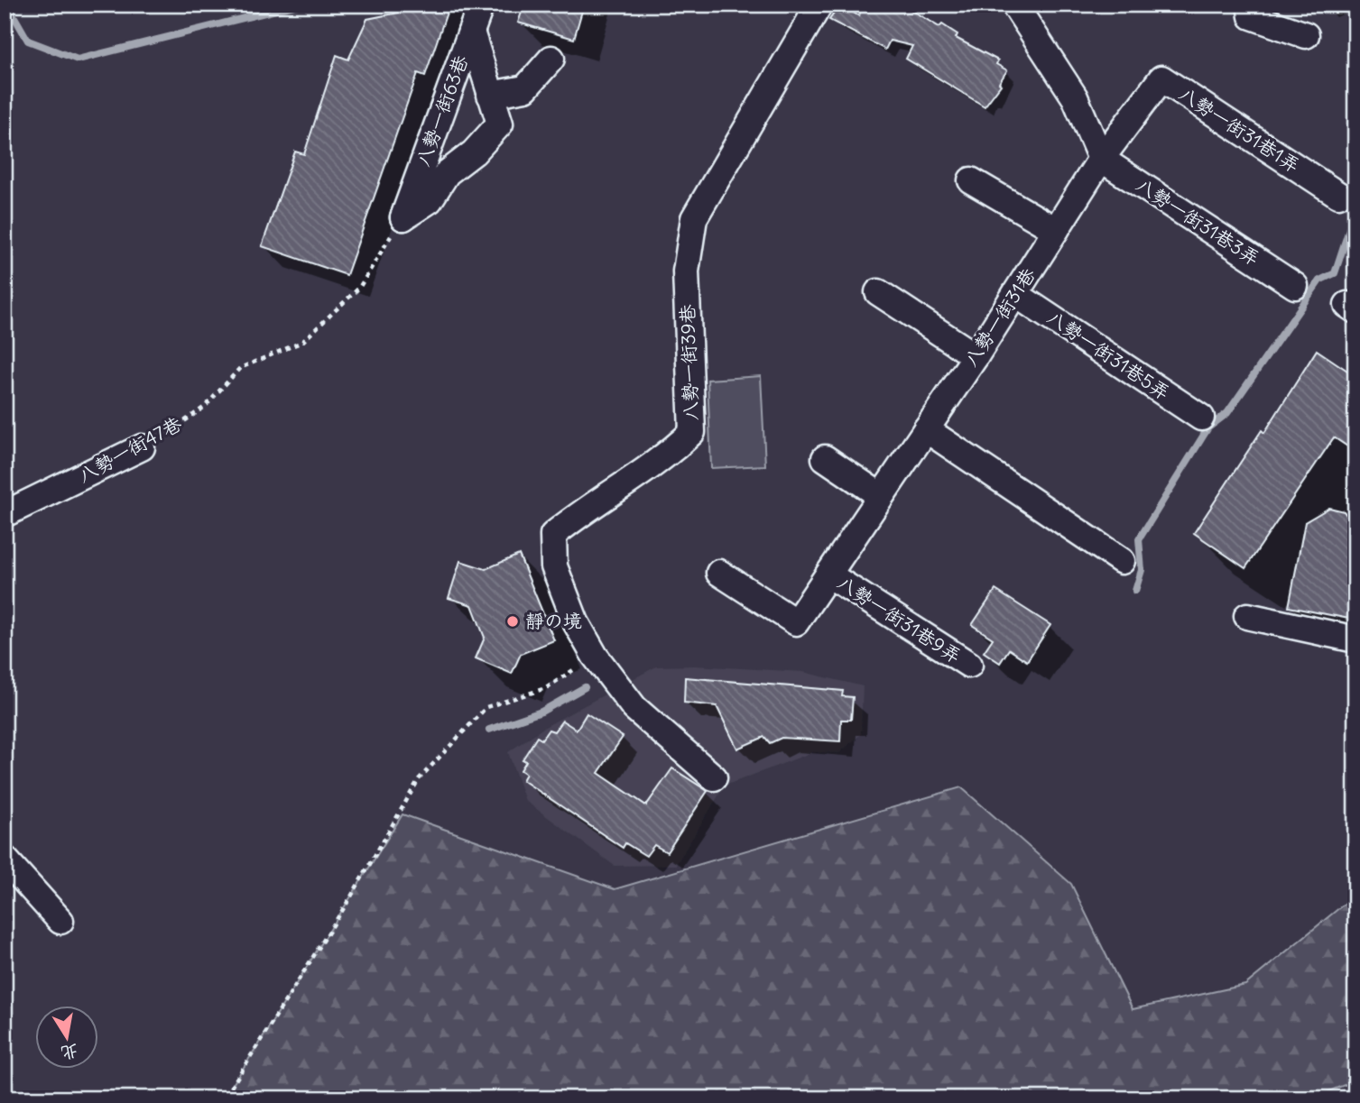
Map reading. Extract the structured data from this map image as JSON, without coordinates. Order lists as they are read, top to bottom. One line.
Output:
{"streets":{"street":["八勢一街63巷","八勢一街31巷1弄","八勢一街31巷3弄","八勢一街31巷","八勢一街31巷5弄","八勢一街39巷","八勢一街47巷","八勢一街31巷9弄"]},"crossings":[["八勢一街63巷","八勢一街47巷"],["八勢一街31巷1弄","八勢一街31巷3弄"],["八勢一街31巷1弄","八勢一街31巷"],["八勢一街31巷3弄","八勢一街31巷"],["八勢一街31巷","八勢一街31巷5弄"],["八勢一街31巷","八勢一街31巷9弄"]],"places":["靜の境"],"north":"bottom"}
